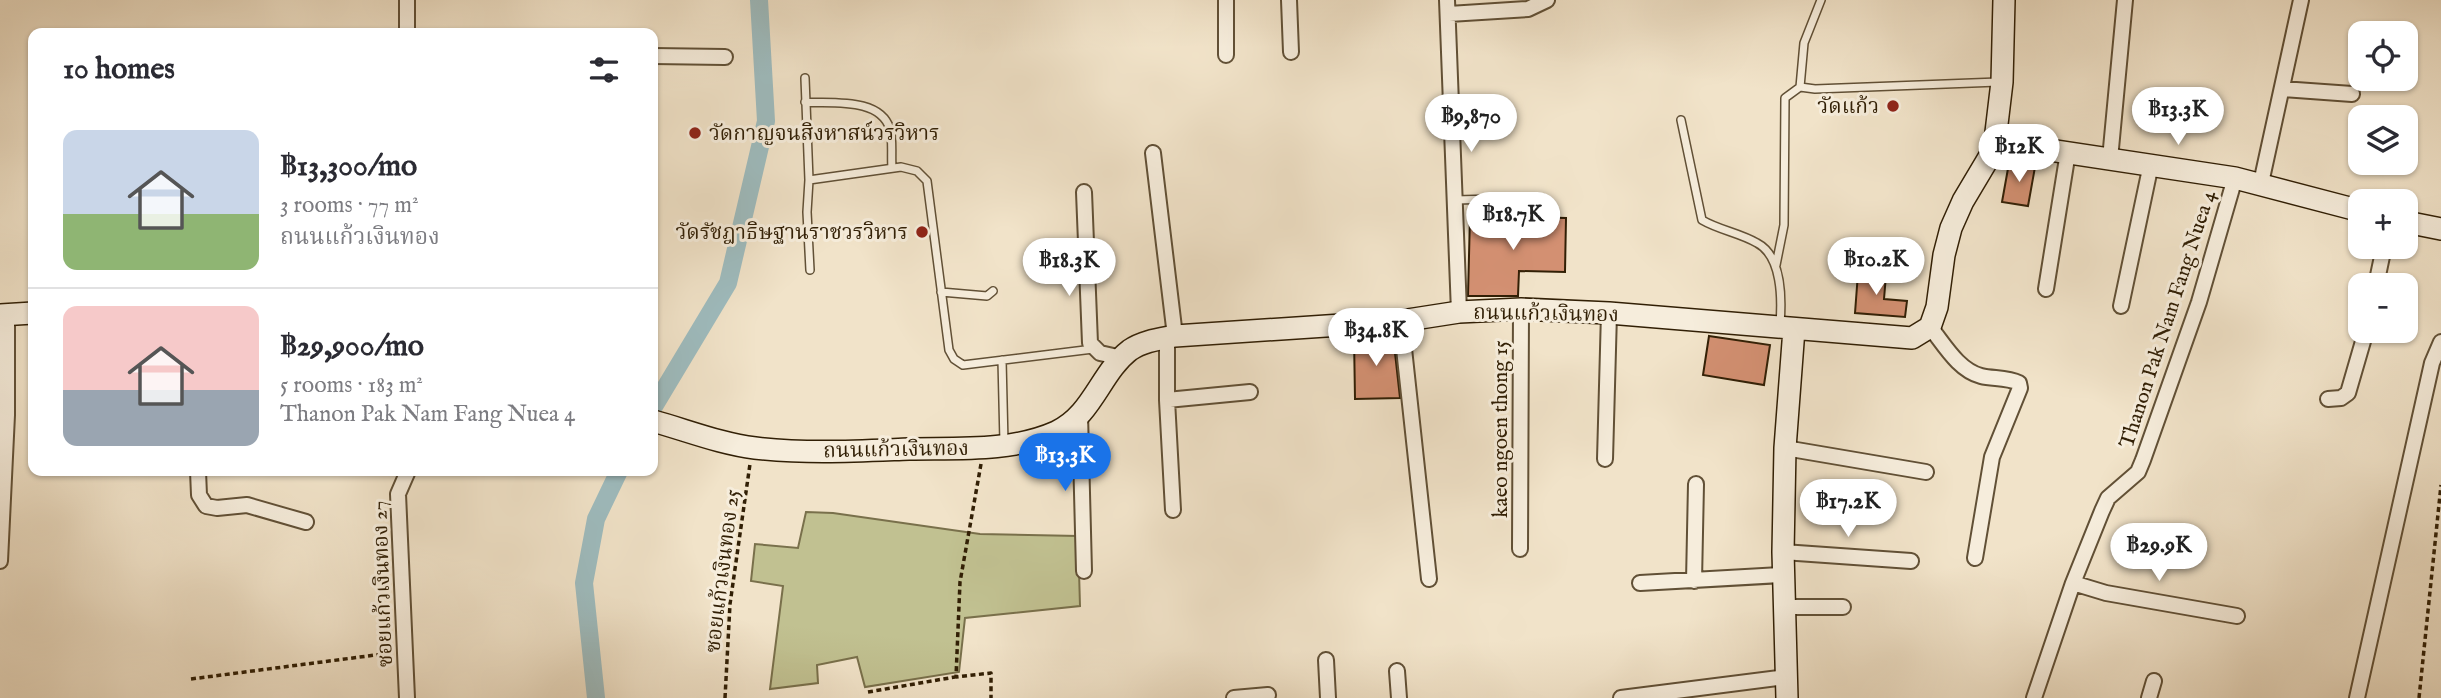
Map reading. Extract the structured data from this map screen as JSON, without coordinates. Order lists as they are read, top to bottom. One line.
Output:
{"streets":{"street":["ถนนแก้วเงินทอง","Thanon Pak Nam Fang Nuea 4","kaeo ngoen thong 15","ซอยแก้วเงินทอง 27"],"path":["ซอยแก้วเงินทอง 25"]},"crossings":[["ถนนแก้วเงินทอง","kaeo ngoen thong 15"],["ถนนแก้วเงินทอง","ซอยแก้วเงินทอง 25"]],"places":["วัดแก้ว","วัดกาญจนสิงหาสน์วรวิหาร","วัดรัชฎาธิษฐานราชวรวิหาร"],"page":{"map_buttons":["+","−"],"heading":"10 homes","price":["฿13.3K","฿9,870","฿12K","฿18.7K","฿10.2K","฿18.3K","฿34.8K","฿13.3K","฿17.2K","฿29.9K"],"list":[{"name":"฿13,300/mo","note":"3 rooms · 77 m² · ถนนแก้วเงินทอง"},{"name":"฿29,900/mo","note":"5 rooms · 183 m² · Thanon Pak Nam Fang Nuea 4"}]}}
